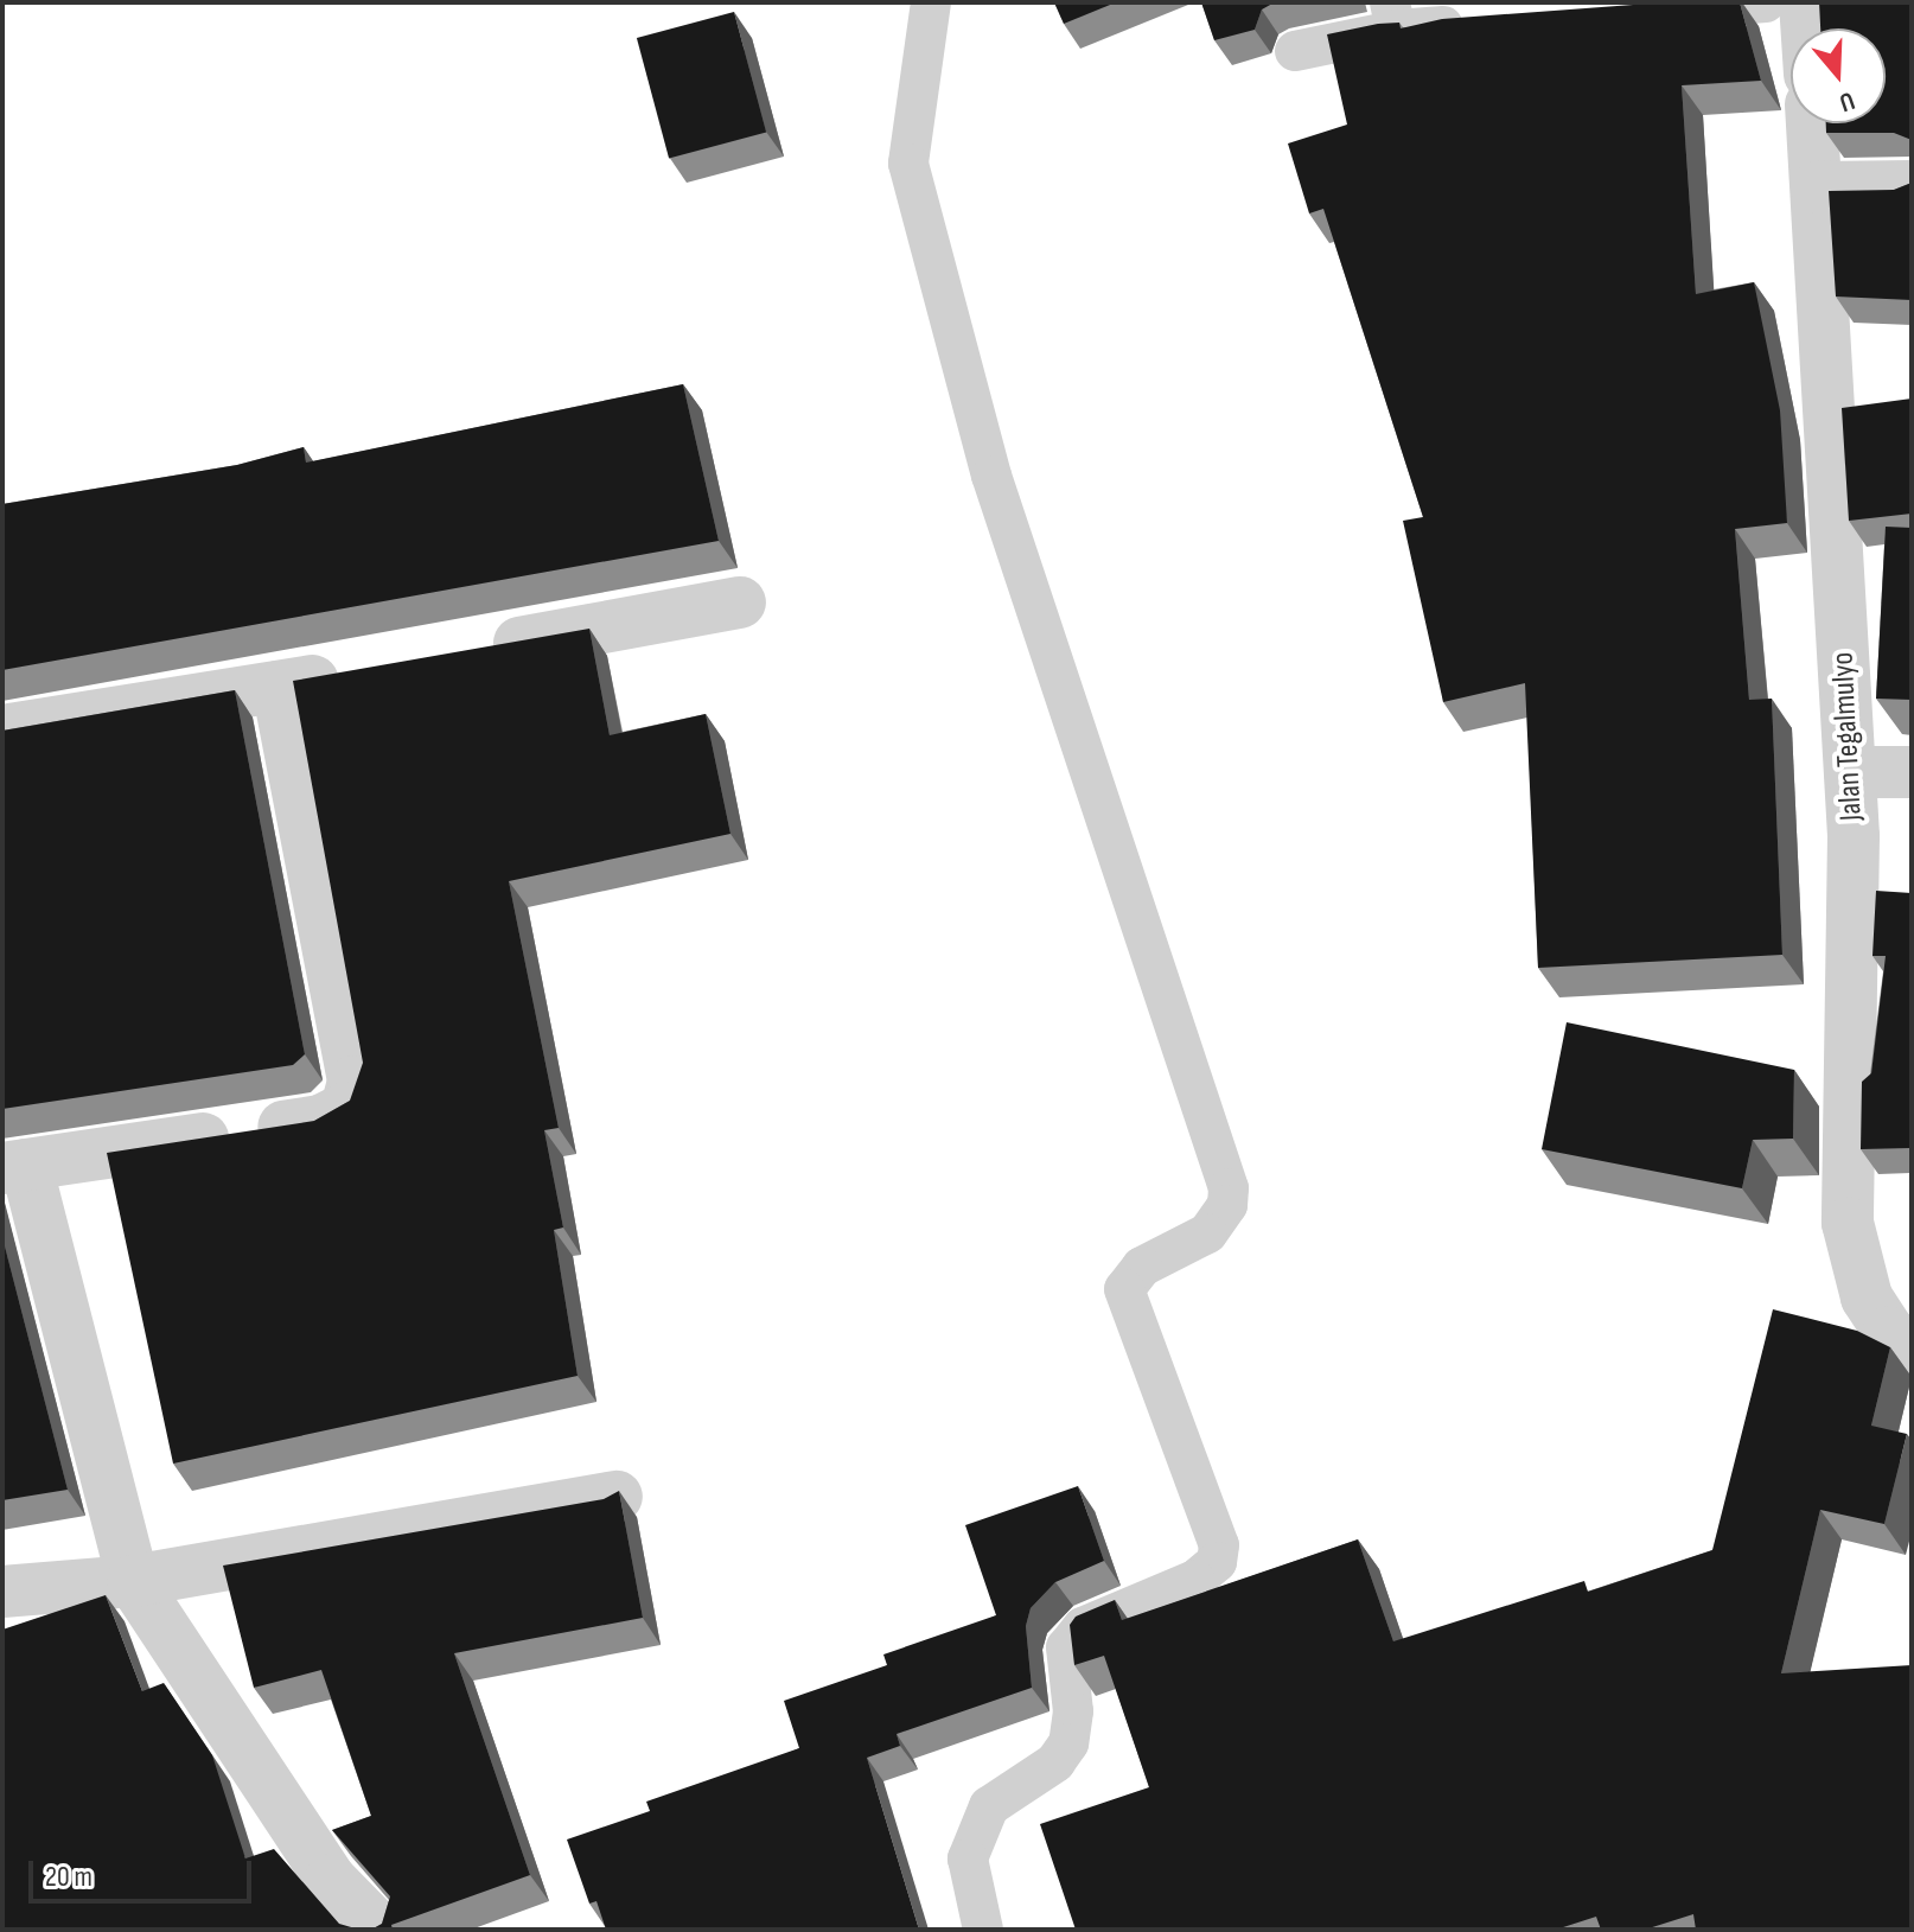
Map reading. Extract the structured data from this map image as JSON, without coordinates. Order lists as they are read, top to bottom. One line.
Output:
{"streets":{"street":["Jalan Tegalmulyo"]},"scale_bar":"20 m","north":"bottom"}
